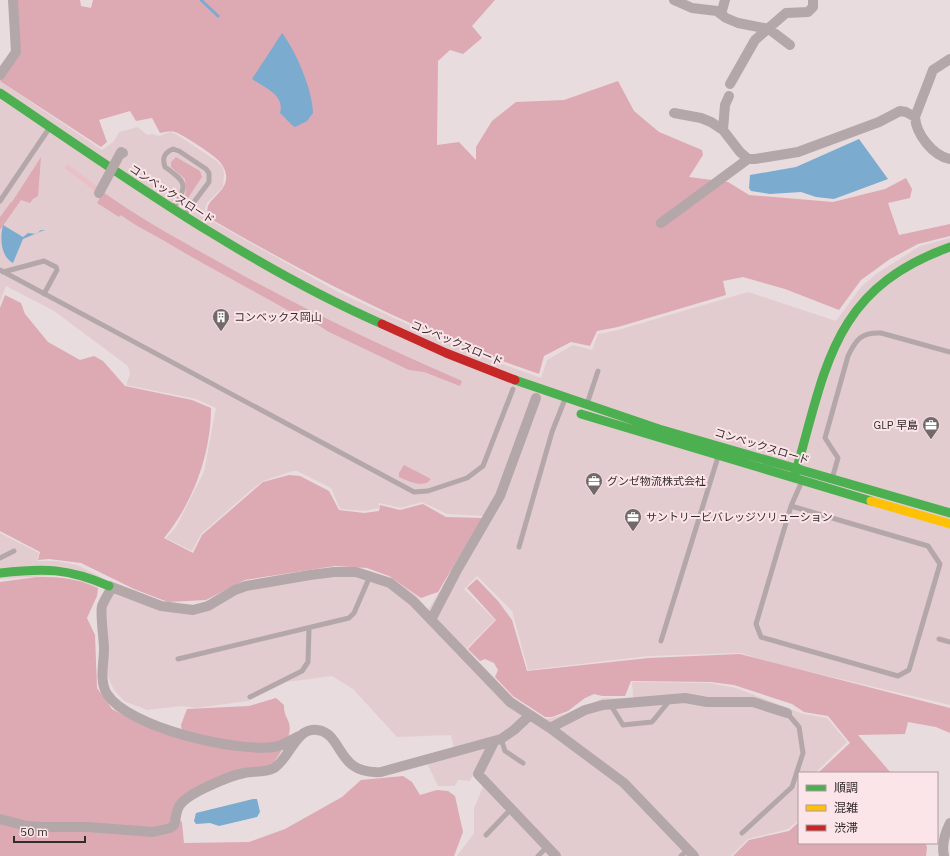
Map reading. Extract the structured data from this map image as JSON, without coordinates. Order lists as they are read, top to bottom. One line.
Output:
{"streets":{"street":["コンベックスロード"]},"places":{"building":["コンベックス岡山"],"office":["GLP 早島","グンゼ物流株式会社","サントリービバレッジソリューション"]},"legend":["順調","混雑","渋滞"],"scale_bar":"50 m"}
